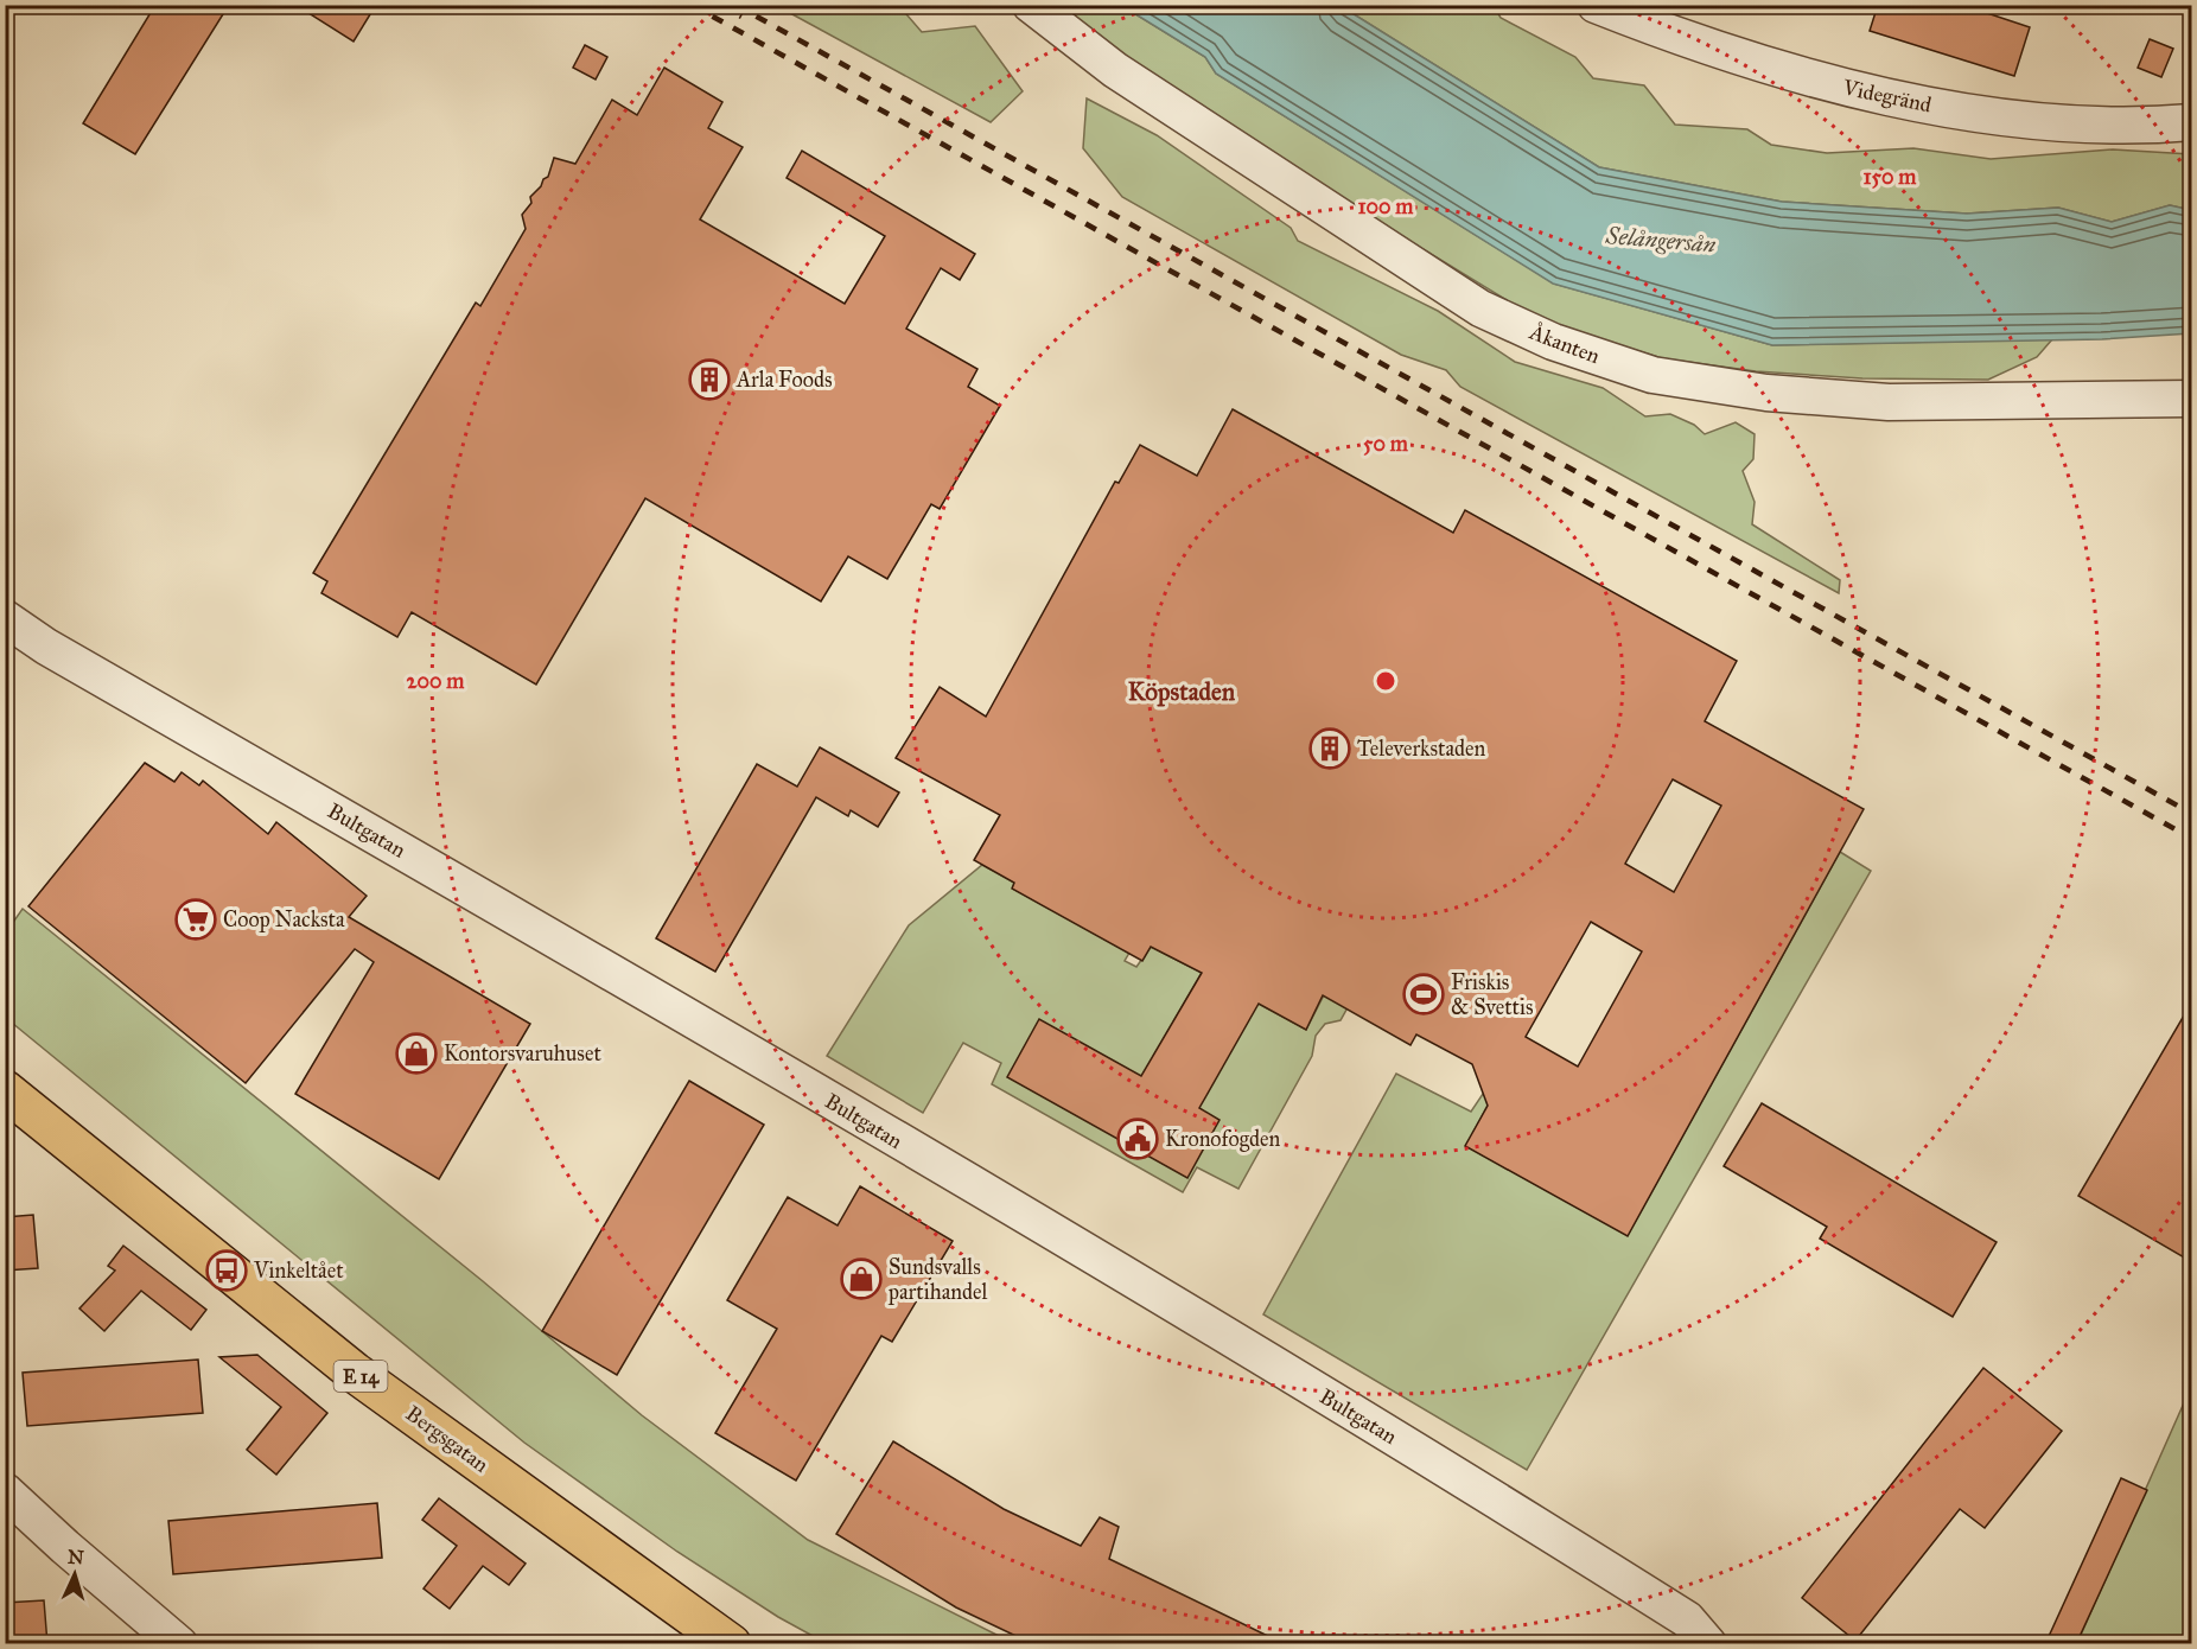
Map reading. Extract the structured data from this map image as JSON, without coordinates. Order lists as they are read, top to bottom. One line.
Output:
{"streets":{"highway":["E 14","Bergsgatan"],"street":["Videgränd","Åkanten","Bultgatan"]},"districts":["Köpstaden"],"water":["Selångersån"],"places":{"building":["Arla Foods","Televerkstaden"],"supermarket":["Coop Nacksta"],"sports":["Friskis & Svettis"],"shop":["Kontorsvaruhuset","Sundsvalls partihandel"],"public building":["Kronofogden"],"bus stop":["Vinkeltået"]},"north":"top","rings":["150 m","100 m","50 m","200 m"]}
